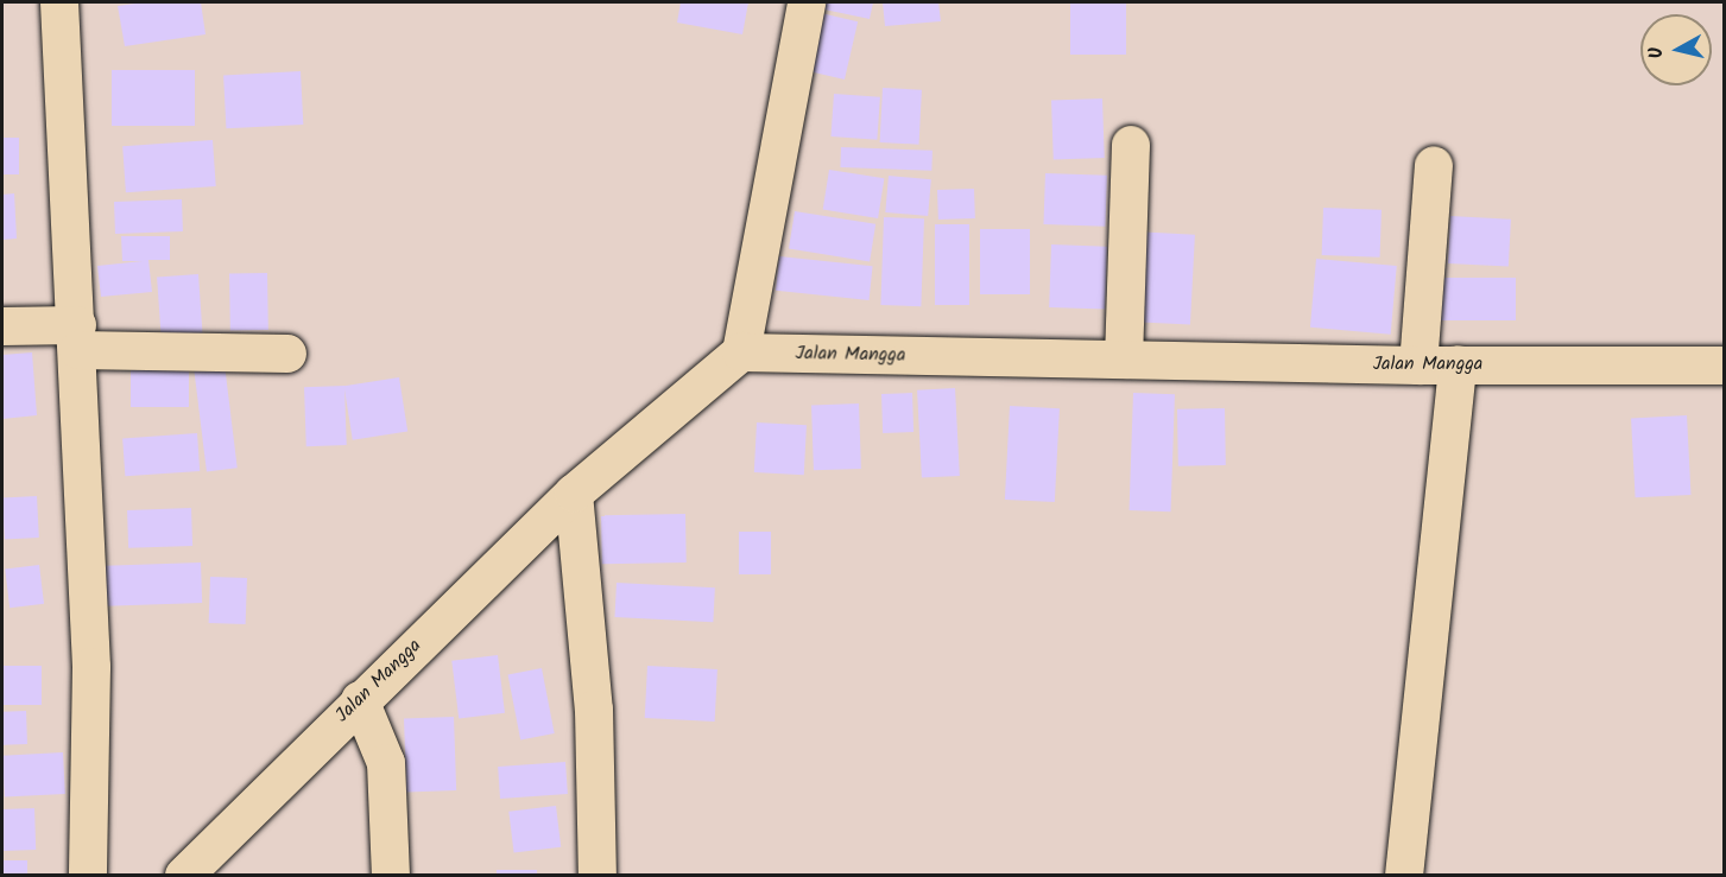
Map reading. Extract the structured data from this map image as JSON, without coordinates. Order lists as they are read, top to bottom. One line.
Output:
{"streets":{"street":["Jalan Mangga"]},"north":"left"}
